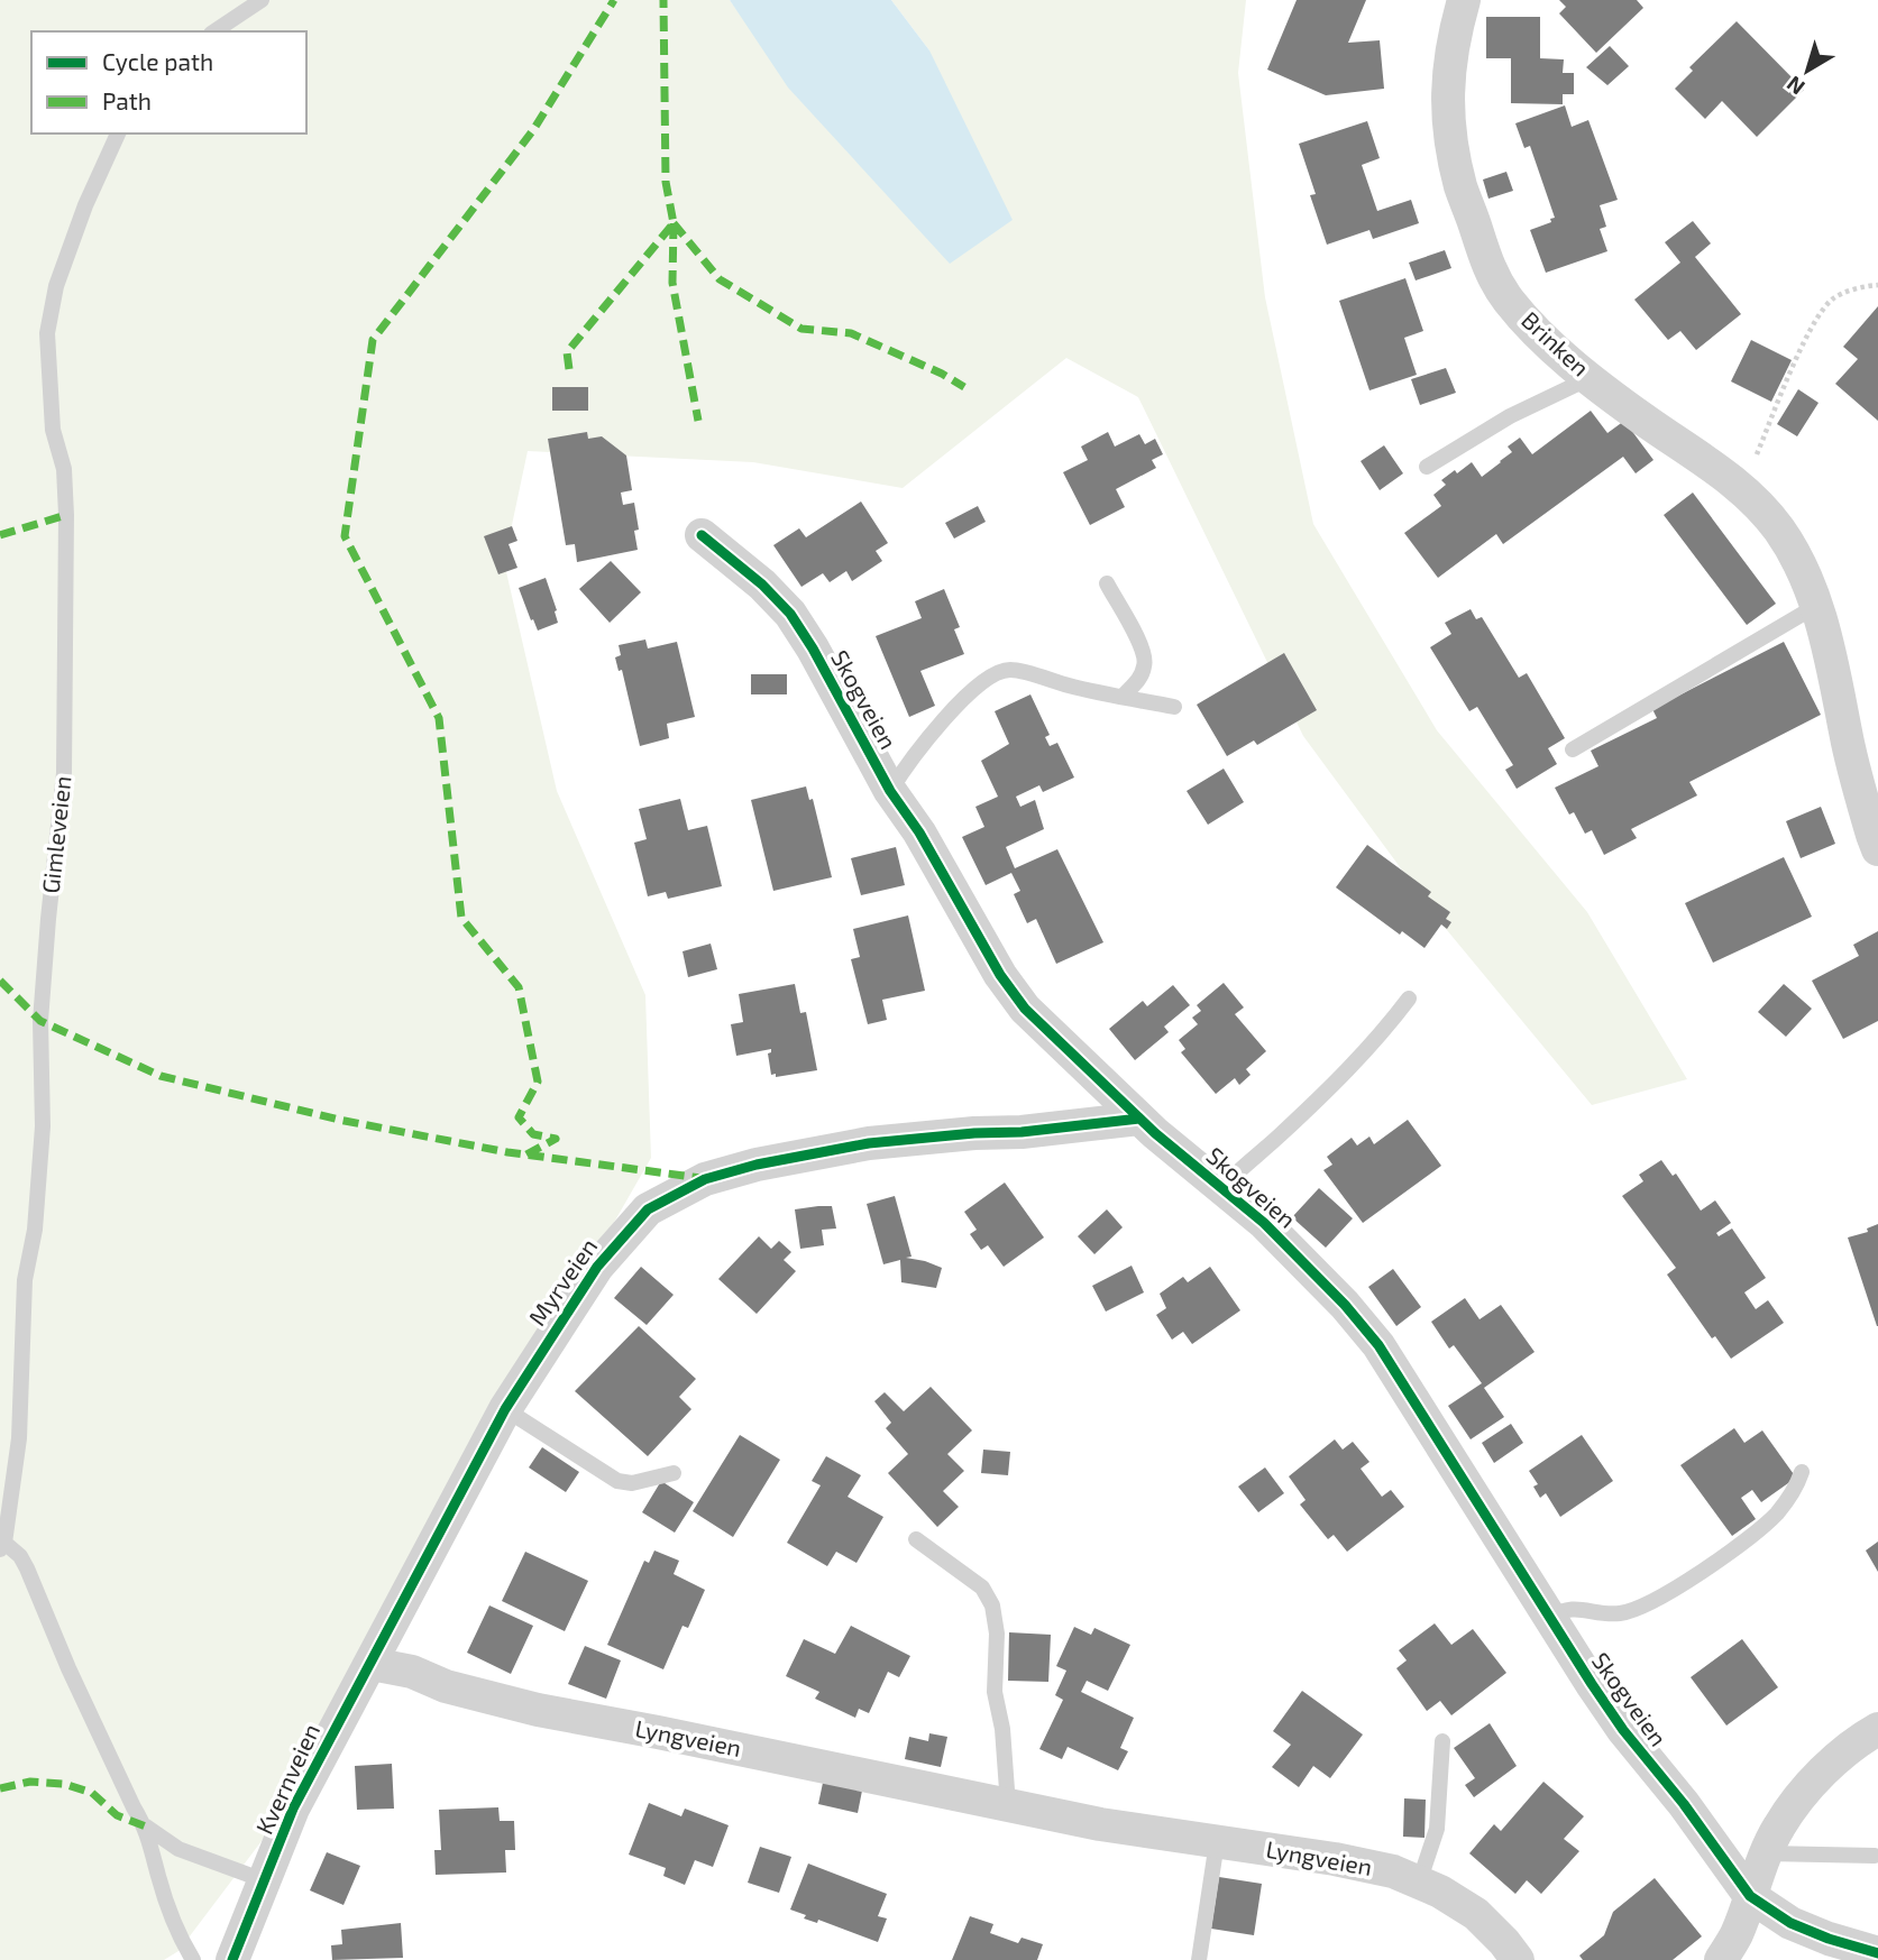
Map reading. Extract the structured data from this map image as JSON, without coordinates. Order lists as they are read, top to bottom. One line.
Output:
{"streets":{"street":["Brinken","Skogveien","Myrveien","Lyngveien","Kvernveien"],"lane":["Gimleveien"]},"crossings":[["Skogveien","Myrveien"],["Myrveien","Lyngveien"],["Myrveien","Kvernveien"],["Lyngveien","Kvernveien"]],"legend":["Cycle path","Path"],"north":"bottom left"}
